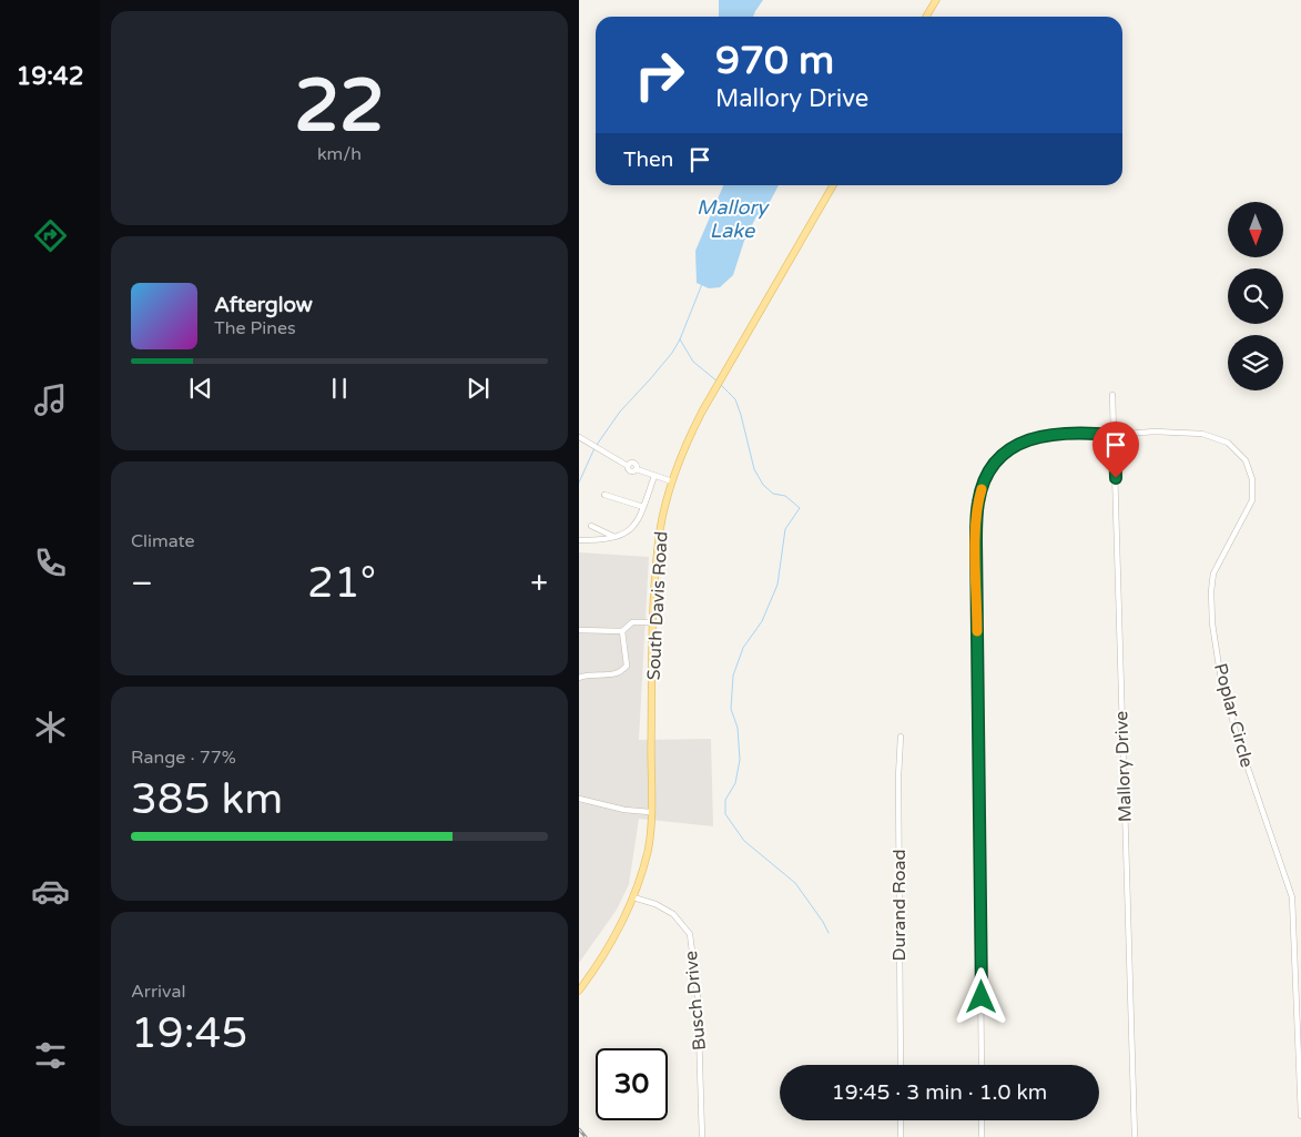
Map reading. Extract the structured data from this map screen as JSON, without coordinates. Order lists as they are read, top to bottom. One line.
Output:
{"streets":{"main road":["South Davis Road"],"street":["Poplar Circle","Mallory Drive","Durand Road","Busch Drive"]},"crossings":[["South Davis Road","Busch Drive"],["Poplar Circle","Mallory Drive"]],"water":["Mallory Lake"],"north":"bottom","page":{"tabs":"19:42","tile":[["22","km/h"],"Climate",["Range · 77%","385 km"],["Arrival","19:45"]],"turn":["970 m","Mallory Drive"],"then":"Then","song":["Afterglow","The Pines"],"heat":["−","21°","+"],"limit":"30","trip":"19:45 · 3 min · 1.0 km"}}
